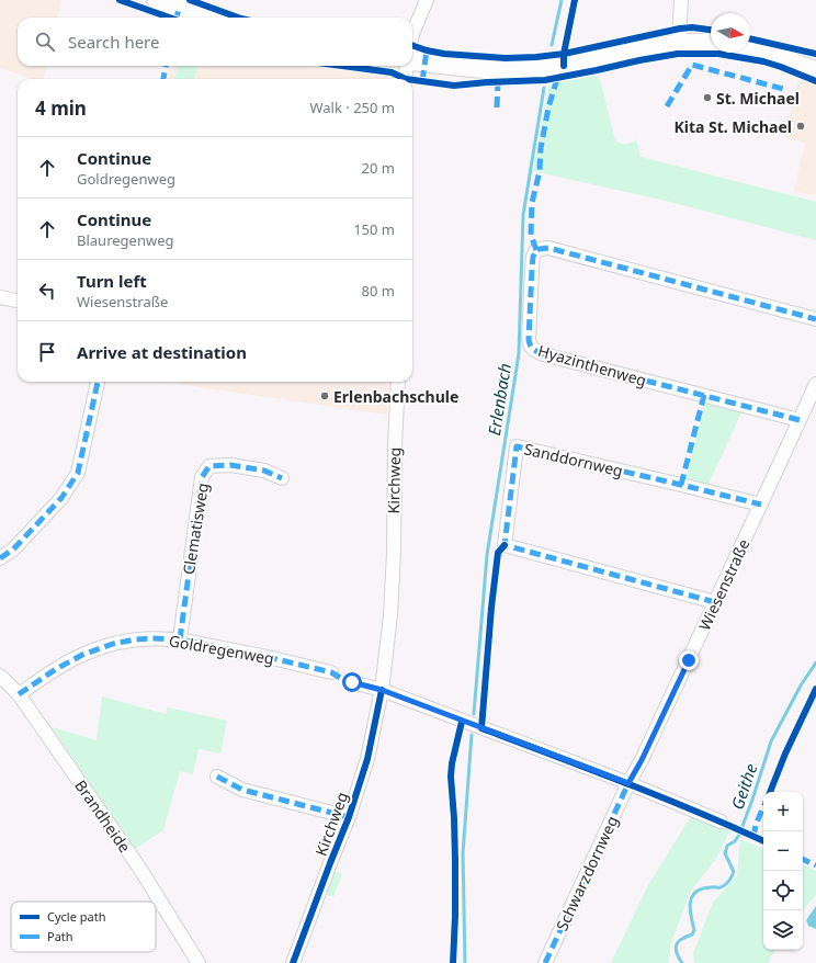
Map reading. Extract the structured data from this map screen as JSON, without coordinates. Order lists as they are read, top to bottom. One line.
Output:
{"streets":{"street":["Hyazinthenweg","Sanddornweg","Kirchweg","Clematisweg","Wiesenstraße","Goldregenweg","Brandheide","Schwarzdornweg"]},"crossings":[["Hyazinthenweg","Wiesenstraße"],["Sanddornweg","Wiesenstraße"],["Clematisweg","Goldregenweg"],["Wiesenstraße","Schwarzdornweg"],["Goldregenweg","Brandheide"]],"water":["Erlenbach","Geithe"],"places":["St. Michael","Kita St. Michael","Erlenbachschule"],"legend":["Cycle path","Path"],"north":"right","page":{"search":"Search here","heading":["4 min","Walk · 250 m"],"list":[["Continue","Goldregenweg","20 m"],["Continue","Blauregenweg","150 m"],["Turn left","Wiesenstraße","80 m"],"Arrive at destination"],"map_buttons":["+","−"]}}
